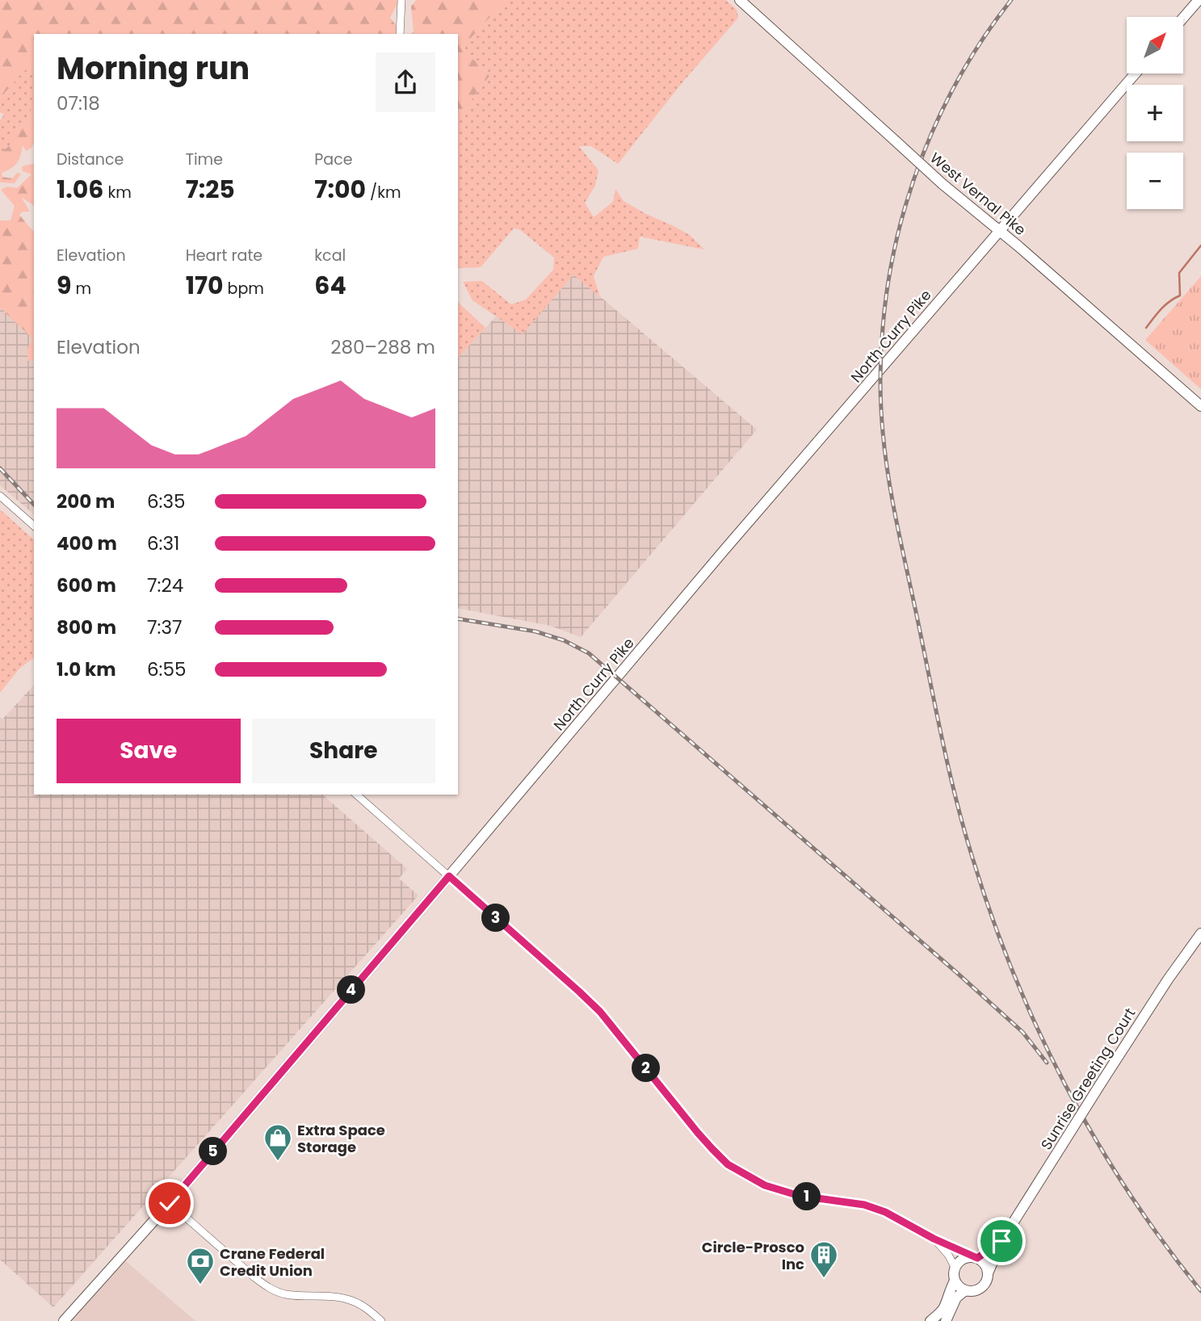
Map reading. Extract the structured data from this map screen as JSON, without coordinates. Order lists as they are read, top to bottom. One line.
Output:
{"streets":{"main road":["West Vernal Pike","North Curry Pike","Sunrise Greeting Court"]},"crossings":[["West Vernal Pike","North Curry Pike"]],"places":{"shop":["Extra Space Storage"],"building":["Circle-Prosco Inc"],"bank":["Crane Federal Credit Union"]},"north":"top right","page":{"map_buttons":["+","−"],"heading":["Morning run","07:18"],"stats":[["Distance","1.06 km"],["Time","7:25"],["Pace","7:00 /km"],["Elevation","9 m"],["Heart rate","170 bpm"],["kcal","64"]],"chart":["Elevation","280–288 m"],"list":[{"name":"200 m","note":"6:35"},{"name":"400 m","note":"6:31"},{"name":"600 m","note":"7:24"},{"name":"800 m","note":"7:37"},{"name":"1.0 km","note":"6:55"}],"buttons":["Save","Share"],"pins":["3","4","2","5","1"]}}
